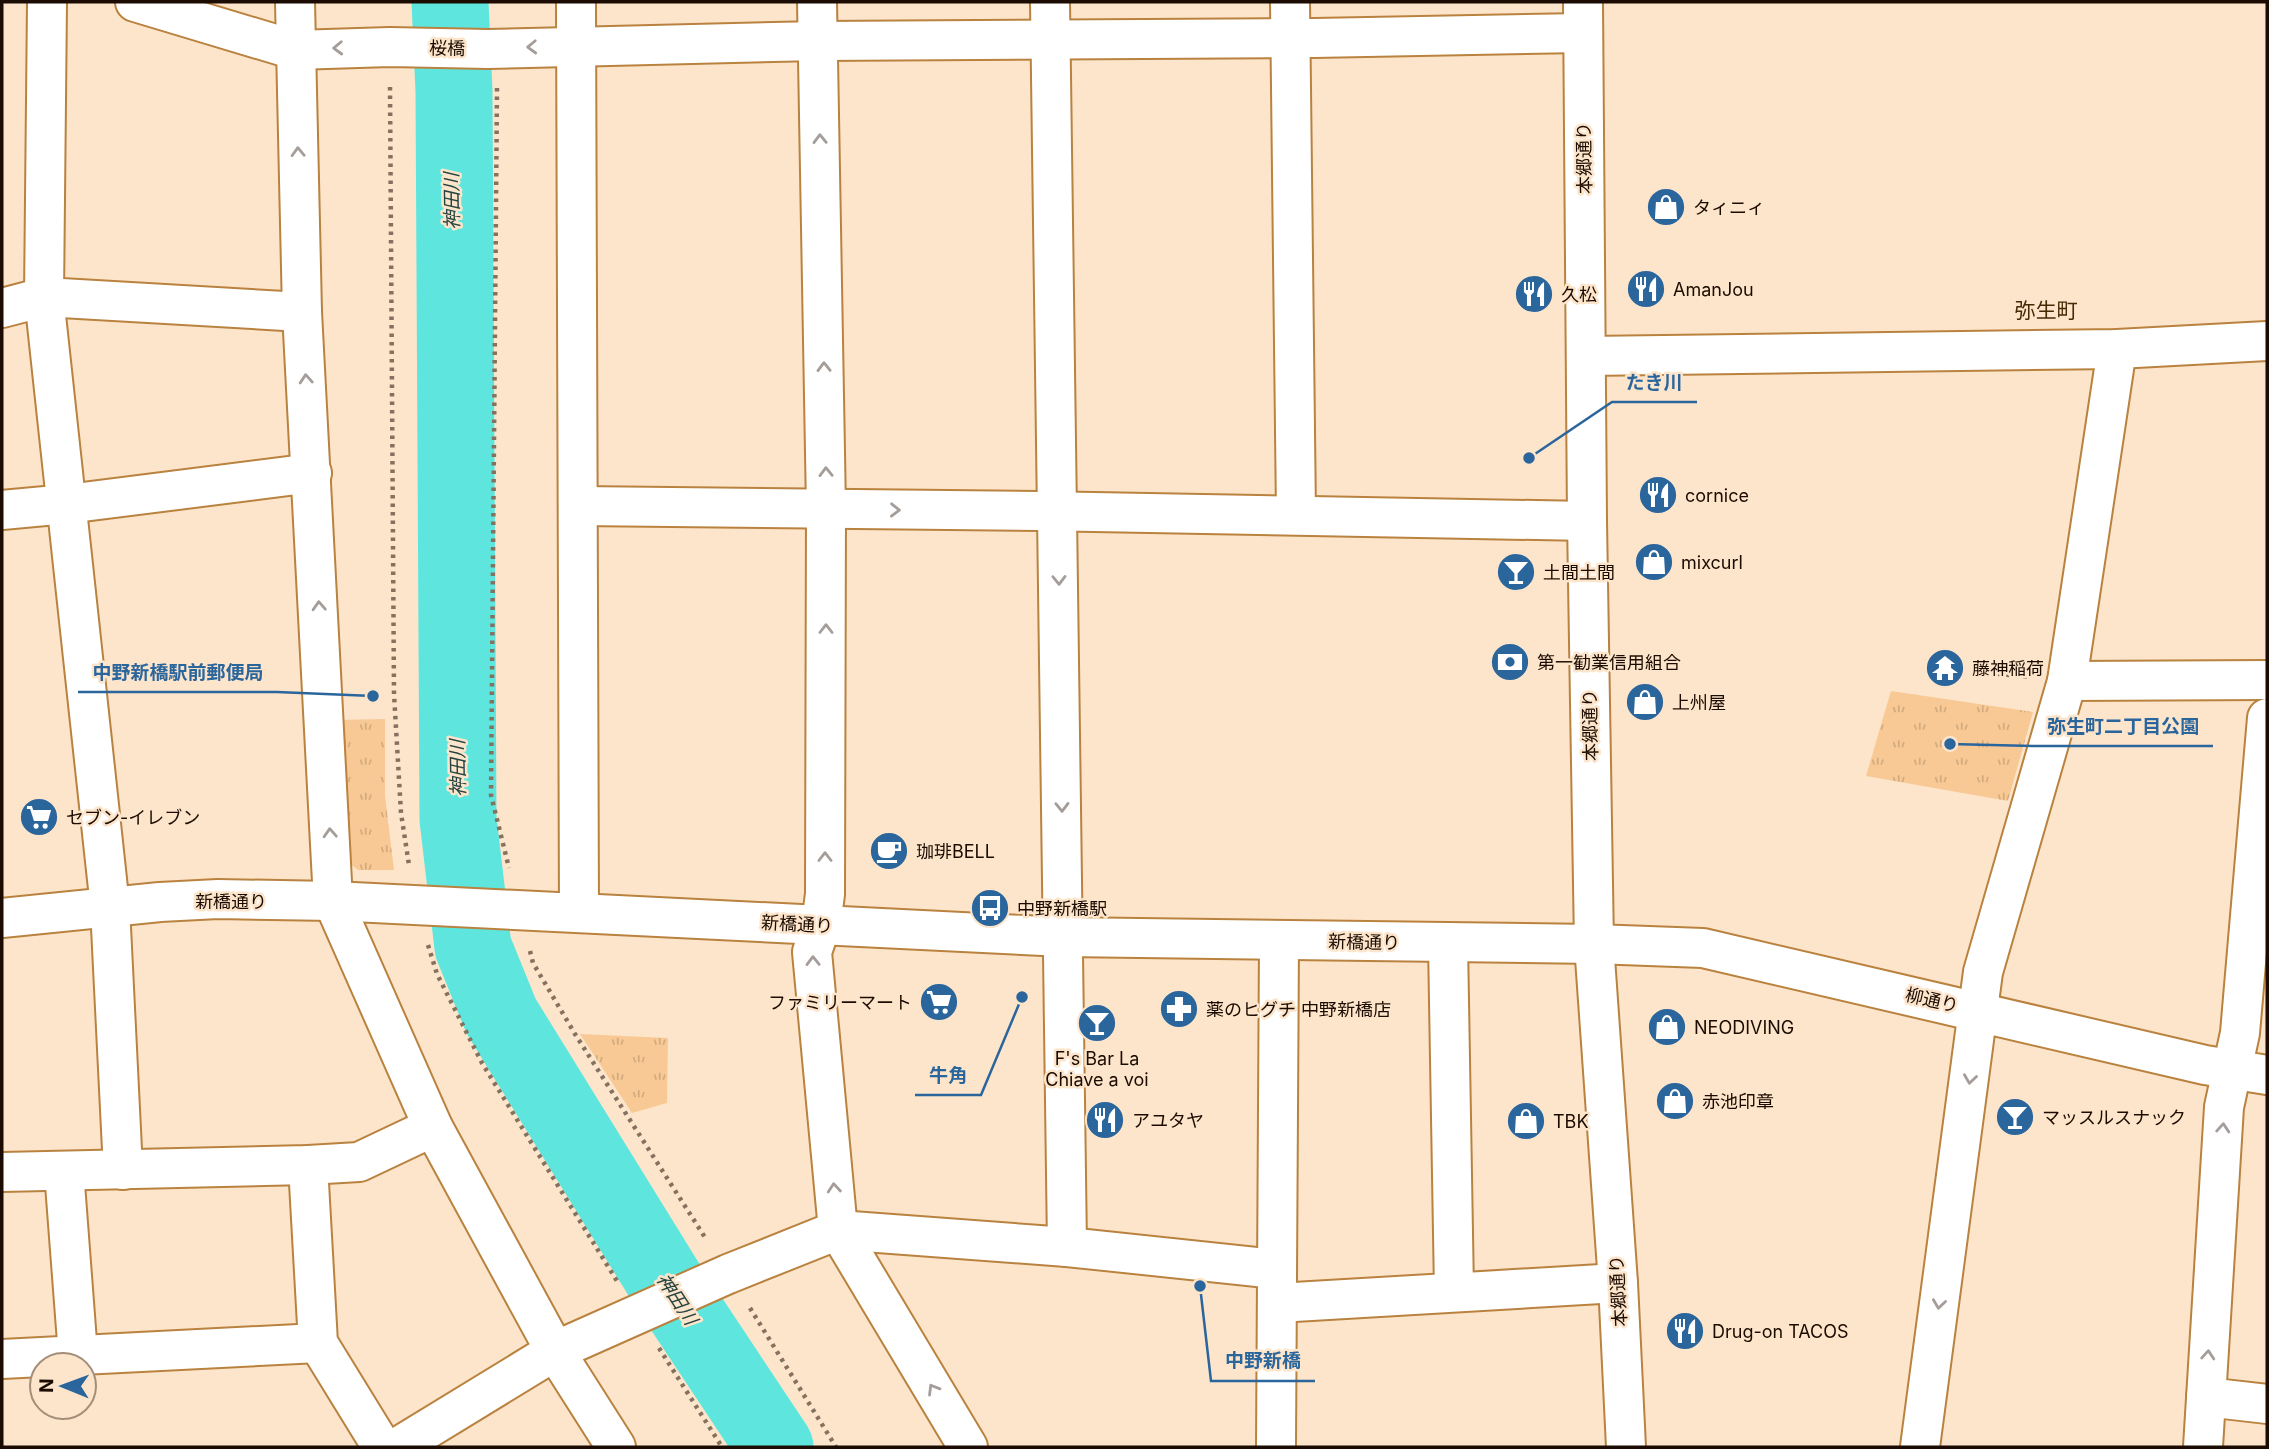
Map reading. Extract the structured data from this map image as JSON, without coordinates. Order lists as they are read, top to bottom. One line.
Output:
{"streets":{"street":["桜橋","本郷通り","新橋通り","柳通り"]},"crossings":[["桜橋","本郷通り"],["本郷通り","新橋通り"],["本郷通り","柳通り"],["新橋通り","柳通り"]],"districts":["弥生町"],"water":["神田川"],"places":{"shop":["タィニィ","mixcurl","上州屋","NEODIVING","赤池印章","TBK"],"restaurant":["AmanJou","久松","cornice","アユタヤ","Drug-on TACOS"],"other":["たき川","中野新橋駅前郵便局","弥生町二丁目公園","牛角","中野新橋"],"bar":["土間土間","F's Bar La Chiave a voi","マッスルスナック"],"bank":["第一勧業信用組合"],"temple":["藤神稲荷"],"supermarket":["セブン-イレブン","ファミリーマート"],"cafe":["珈琲BELL"],"bus stop":["中野新橋駅"],"pharmacy":["薬のヒグチ 中野新橋店"]},"north":"left"}
